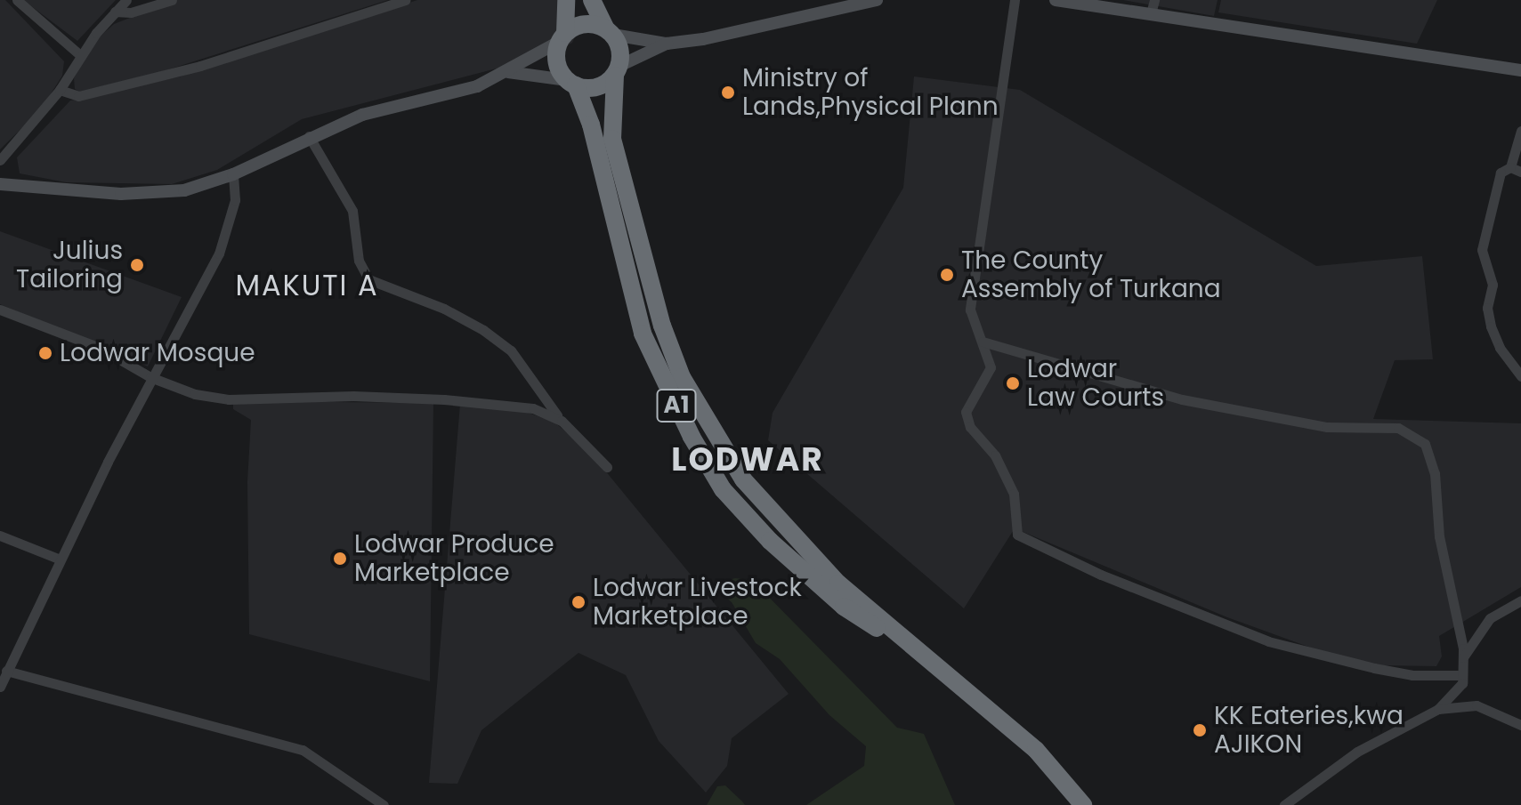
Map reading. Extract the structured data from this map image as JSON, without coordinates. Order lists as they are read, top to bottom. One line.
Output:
{"streets":{"highway":["A1"]},"districts":["MAKUTI A","LODWAR"],"places":["Ministry of Lands,Physical Plann","Julius Tailoring","The County Assembly of Turkana","Lodwar Mosque","Lodwar Law Courts","Lodwar Produce Marketplace","Lodwar Livestock Marketplace","KK Eateries,kwa AJIKON"]}
